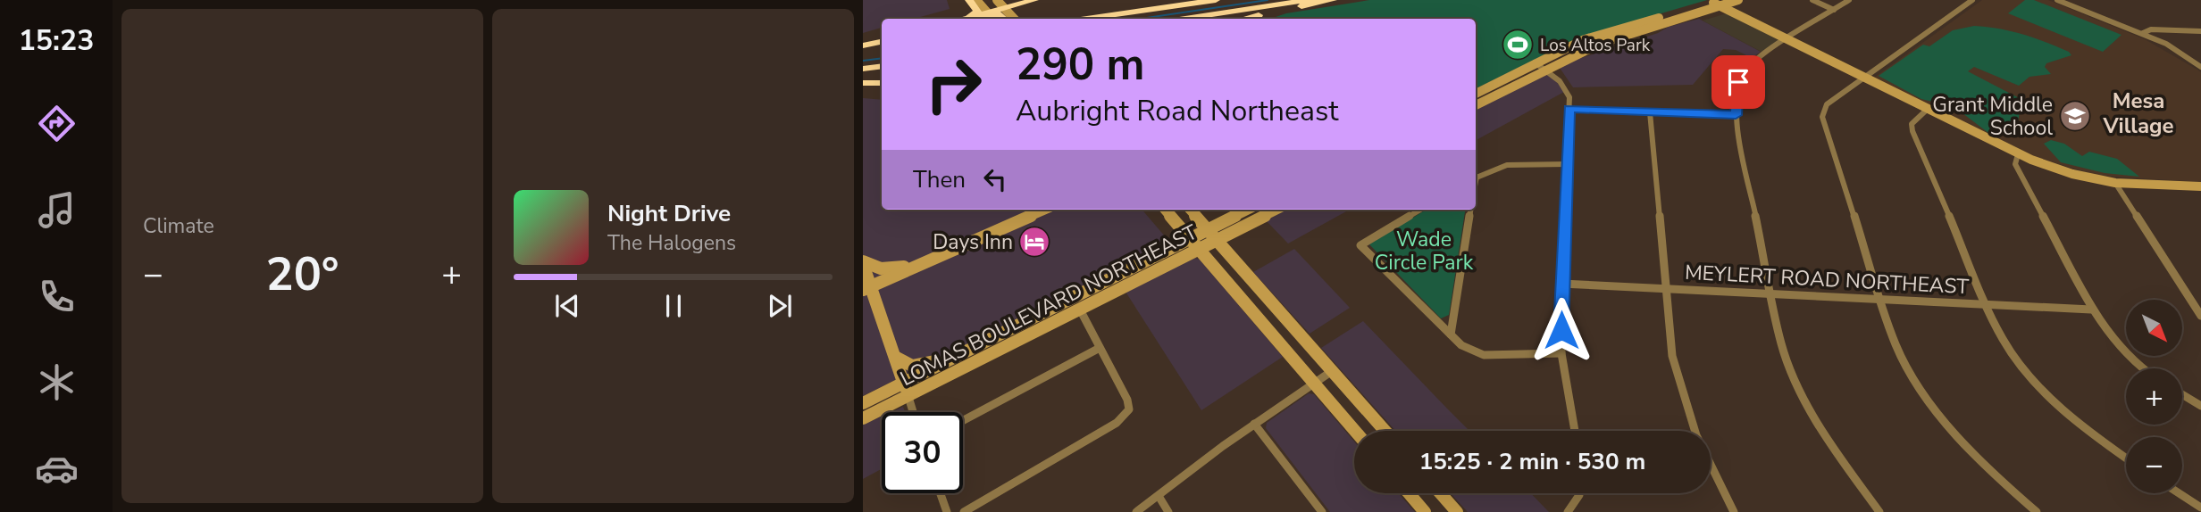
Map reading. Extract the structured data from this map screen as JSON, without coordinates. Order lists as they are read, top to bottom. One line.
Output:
{"streets":{"main road":["LOMAS BOULEVARD NORTHEAST"],"street":["MEYLERT ROAD NORTHEAST"]},"districts":["Mesa Village"],"parks":["Wade Circle Park"],"places":{"sports":["Los Altos Park"],"school or university":["Grant Middle School"],"hotel":["Days Inn"]},"north":"bottom right","page":{"tabs":"15:23","tile":"Climate","turn":["290 m","Aubright Road Northeast"],"then":"Then","song":["Night Drive","The Halogens"],"heat":["−","20°","+"],"map_buttons":["+","−"],"limit":"30","trip":"15:25 · 2 min · 530 m"}}
